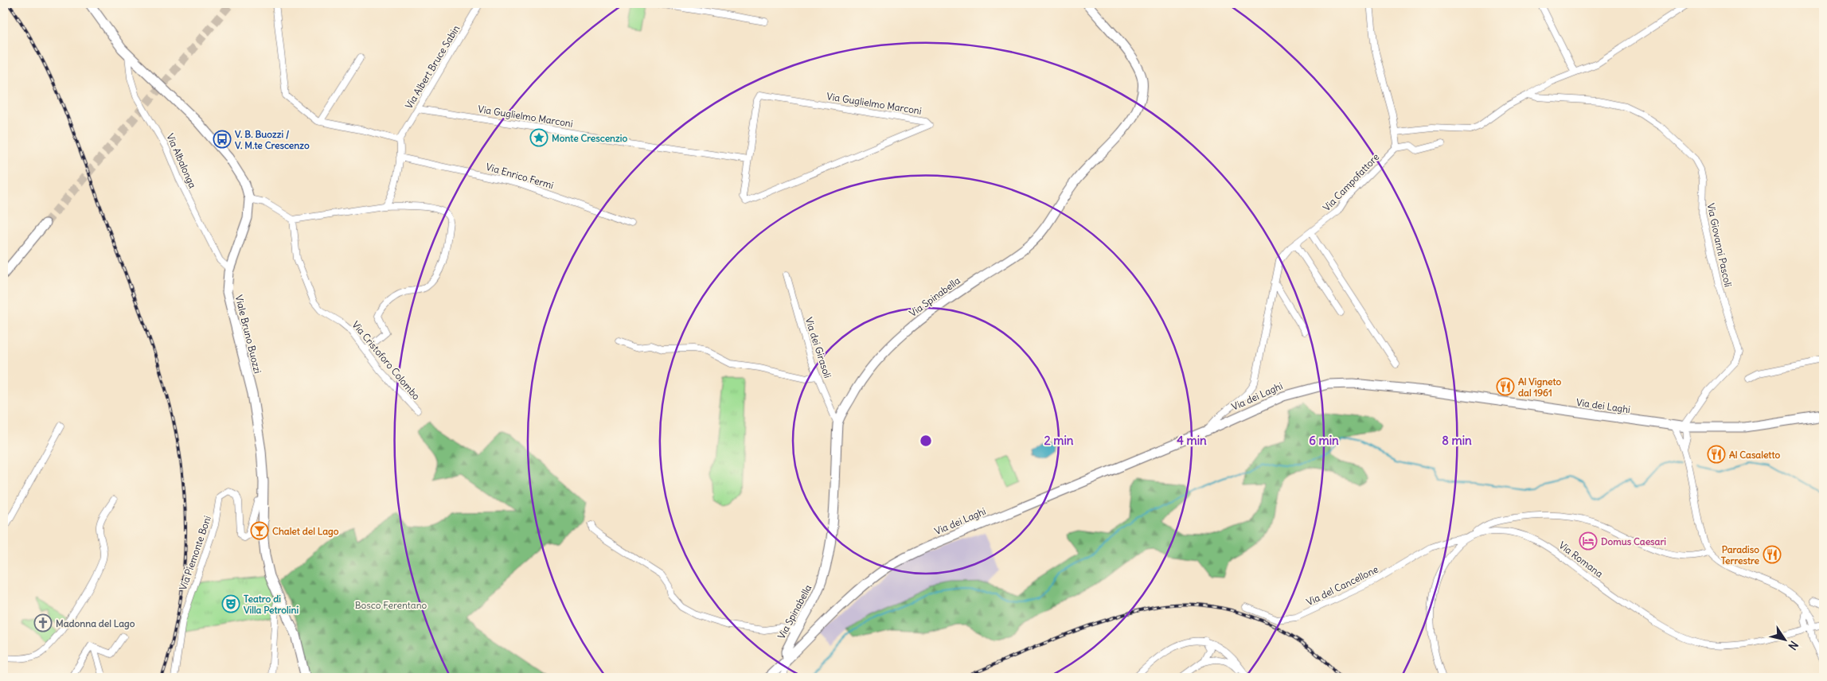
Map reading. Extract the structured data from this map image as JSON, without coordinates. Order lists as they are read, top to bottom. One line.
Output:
{"streets":{"main road":["Via Spinabella","Viale Bruno Buozzi","Via dei Laghi"],"street":["Via Albert Bruce Sabin","Via Guglielmo Marconi","Via Albalonga","Via Enrico Fermi","Via Campofattore","Via Giovanni Pascoli","Via dei Girasoli","Via Cristoforo Colombo","Via Piemonte Boni","Via Romana","Via del Cancellone"]},"crossings":[["Via Albert Bruce Sabin","Via Guglielmo Marconi"],["Via Albalonga","Viale Bruno Buozzi"],["Via Campofattore","Via dei Laghi"],["Via Giovanni Pascoli","Via dei Laghi"],["Via Spinabella","Via dei Girasoli"],["Via Spinabella","Via dei Laghi"],["Viale Bruno Buozzi","Via Piemonte Boni"],["Via Romana","Via del Cancellone"]],"parks":["Bosco Ferentano"],"places":{"place":["Monte Crescenzio"],"bus stop":["V. B. Buozzi / V. M.te Crescenzo"],"restaurant":["Al Vigneto dal 1961","Al Casaletto","Paradiso Terrestre"],"bar":["Chalet del Lago"],"hotel":["Domus Caesari"],"theatre":["Teatro di Villa Petrolini"],"church":["Madonna del Lago"]},"north":"bottom right","rings":["2 min","4 min","6 min","8 min"]}
